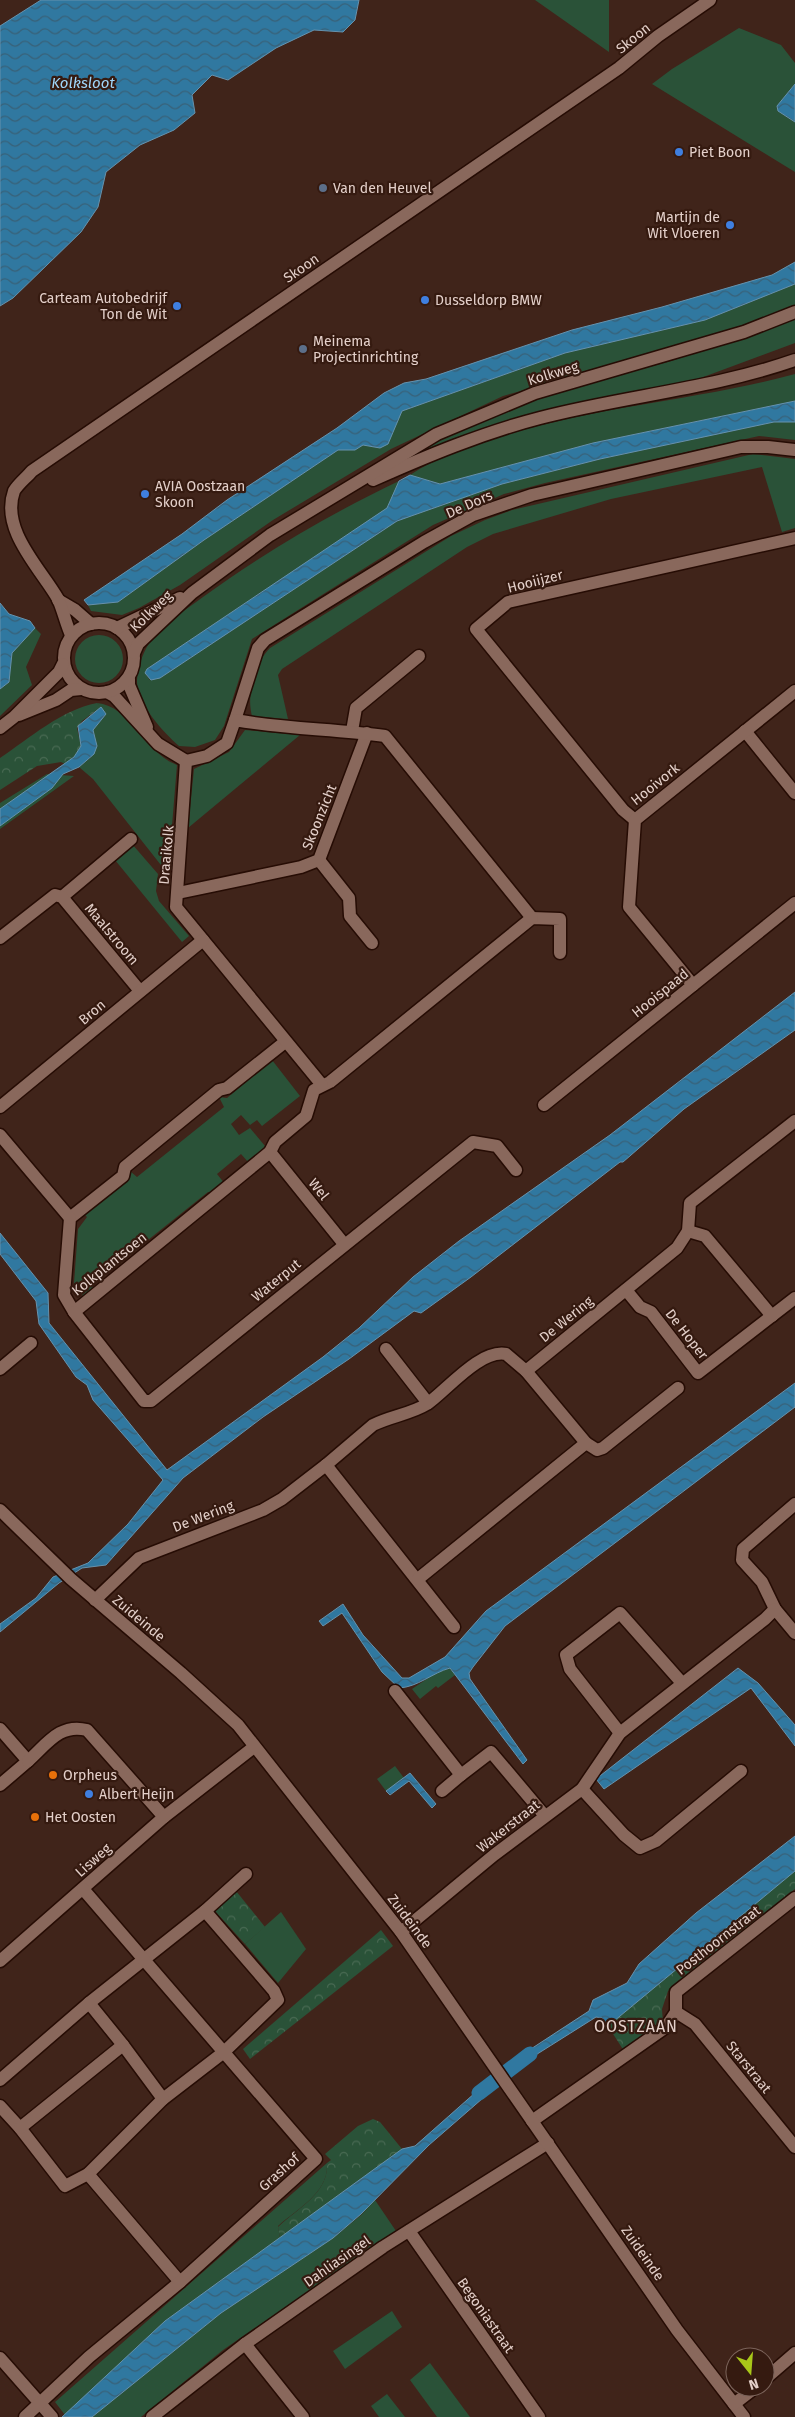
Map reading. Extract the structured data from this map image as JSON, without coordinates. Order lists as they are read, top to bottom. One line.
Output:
{"streets":{"street":["Skoon","Kolkweg","De Dors","Hooiijzer","Hooivork","Skoonzicht","Draaikolk","Maalstroom","Hooispaad","Bron","Wel","Kolkplantsoen","Waterput","De Wering","De Hoper","Zuideinde","Wakerstraat","Lisweg","Posthoornstraat","Starstraat","Grashof","Dahliasingel","Begoniastraat"]},"crossings":[["Skoon","Kolkweg"],["Hooiijzer","Hooivork"],["Hooivork","Hooispaad"],["Skoonzicht","Draaikolk"],["Draaikolk","Bron"],["Maalstroom","Bron"],["Wel","Kolkplantsoen"],["Wel","Waterput"],["Kolkplantsoen","Waterput"],["De Wering","De Hoper"],["De Wering","Zuideinde"],["Zuideinde","Wakerstraat"],["Zuideinde","Lisweg"],["Zuideinde","Posthoornstraat"],["Zuideinde","Dahliasingel"],["Lisweg","Grashof"],["Posthoornstraat","Starstraat"],["Dahliasingel","Begoniastraat"]],"districts":["OOSTZAAN"],"water":["Kolksloot"],"places":["Piet Boon","Van den Heuvel","Martijn de Wit Vloeren","Dusseldorp BMW","Carteam Autobedrijf Ton de Wit","Meinema Projectinrichting","AVIA Oostzaan Skoon","Orpheus","Albert Heijn","Het Oosten"],"north":"bottom"}
